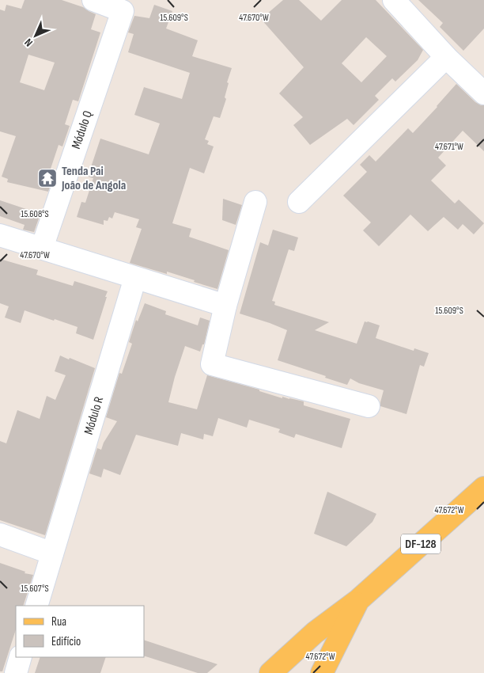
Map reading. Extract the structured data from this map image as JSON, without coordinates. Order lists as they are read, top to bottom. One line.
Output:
{"streets":{"main road":["DF-128"],"street":["Módulo Q","Módulo R"]},"places":{"temple":["Tenda Pai João de Angola"]},"legend":["Rua","Edifício"],"north":"bottom left","coordinates":["15.609°S","47.670°W","47.671°W","15.608°S","47.672°W","15.607°S"]}
